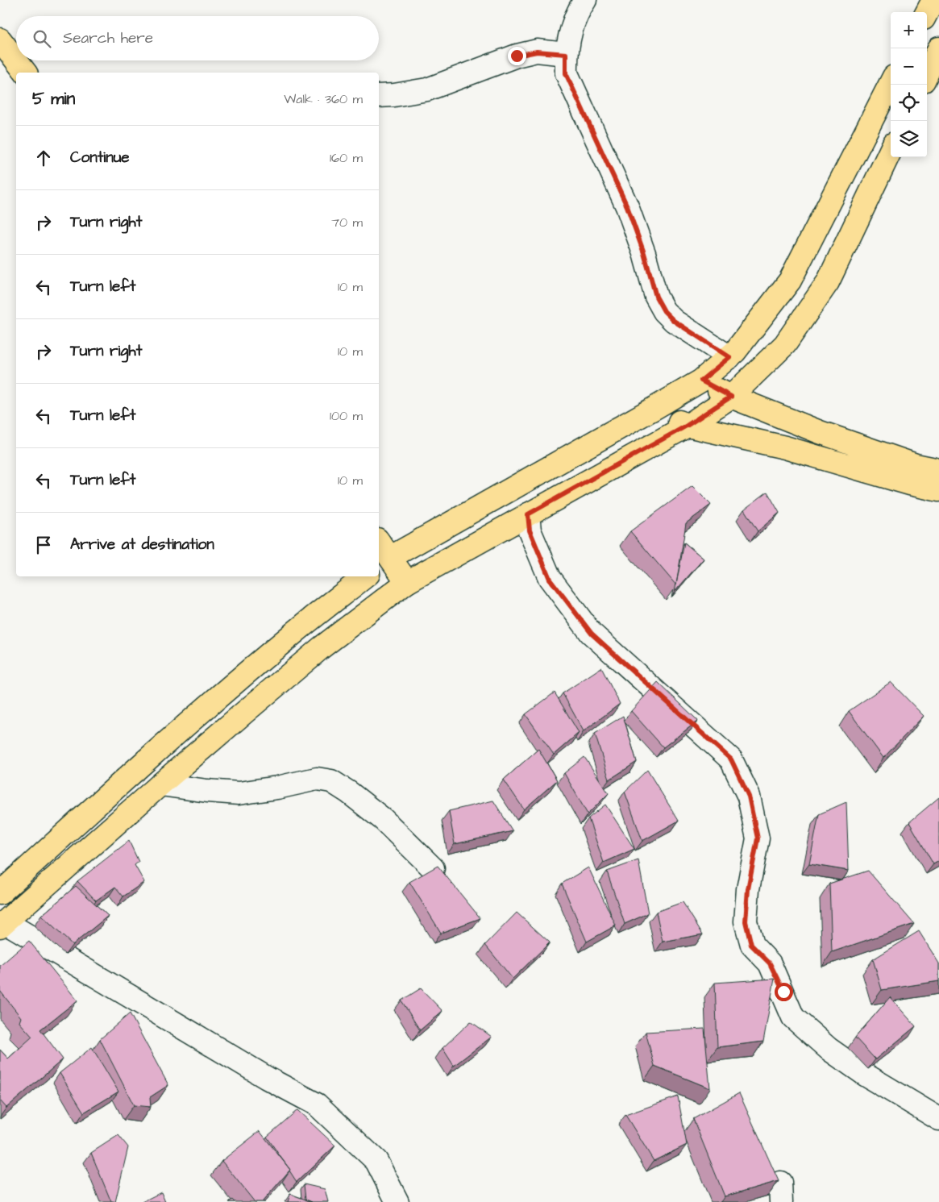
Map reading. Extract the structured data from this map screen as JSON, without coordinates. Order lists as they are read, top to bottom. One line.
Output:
{"page":{"map_buttons":["+","−"],"search":"Search here","heading":["5 min","Walk · 360 m"],"list":[["Continue","160 m"],["Turn right","70 m"],["Turn left","10 m"],["Turn right","10 m"],["Turn left","100 m"],["Turn left","10 m"],"Arrive at destination"]}}
